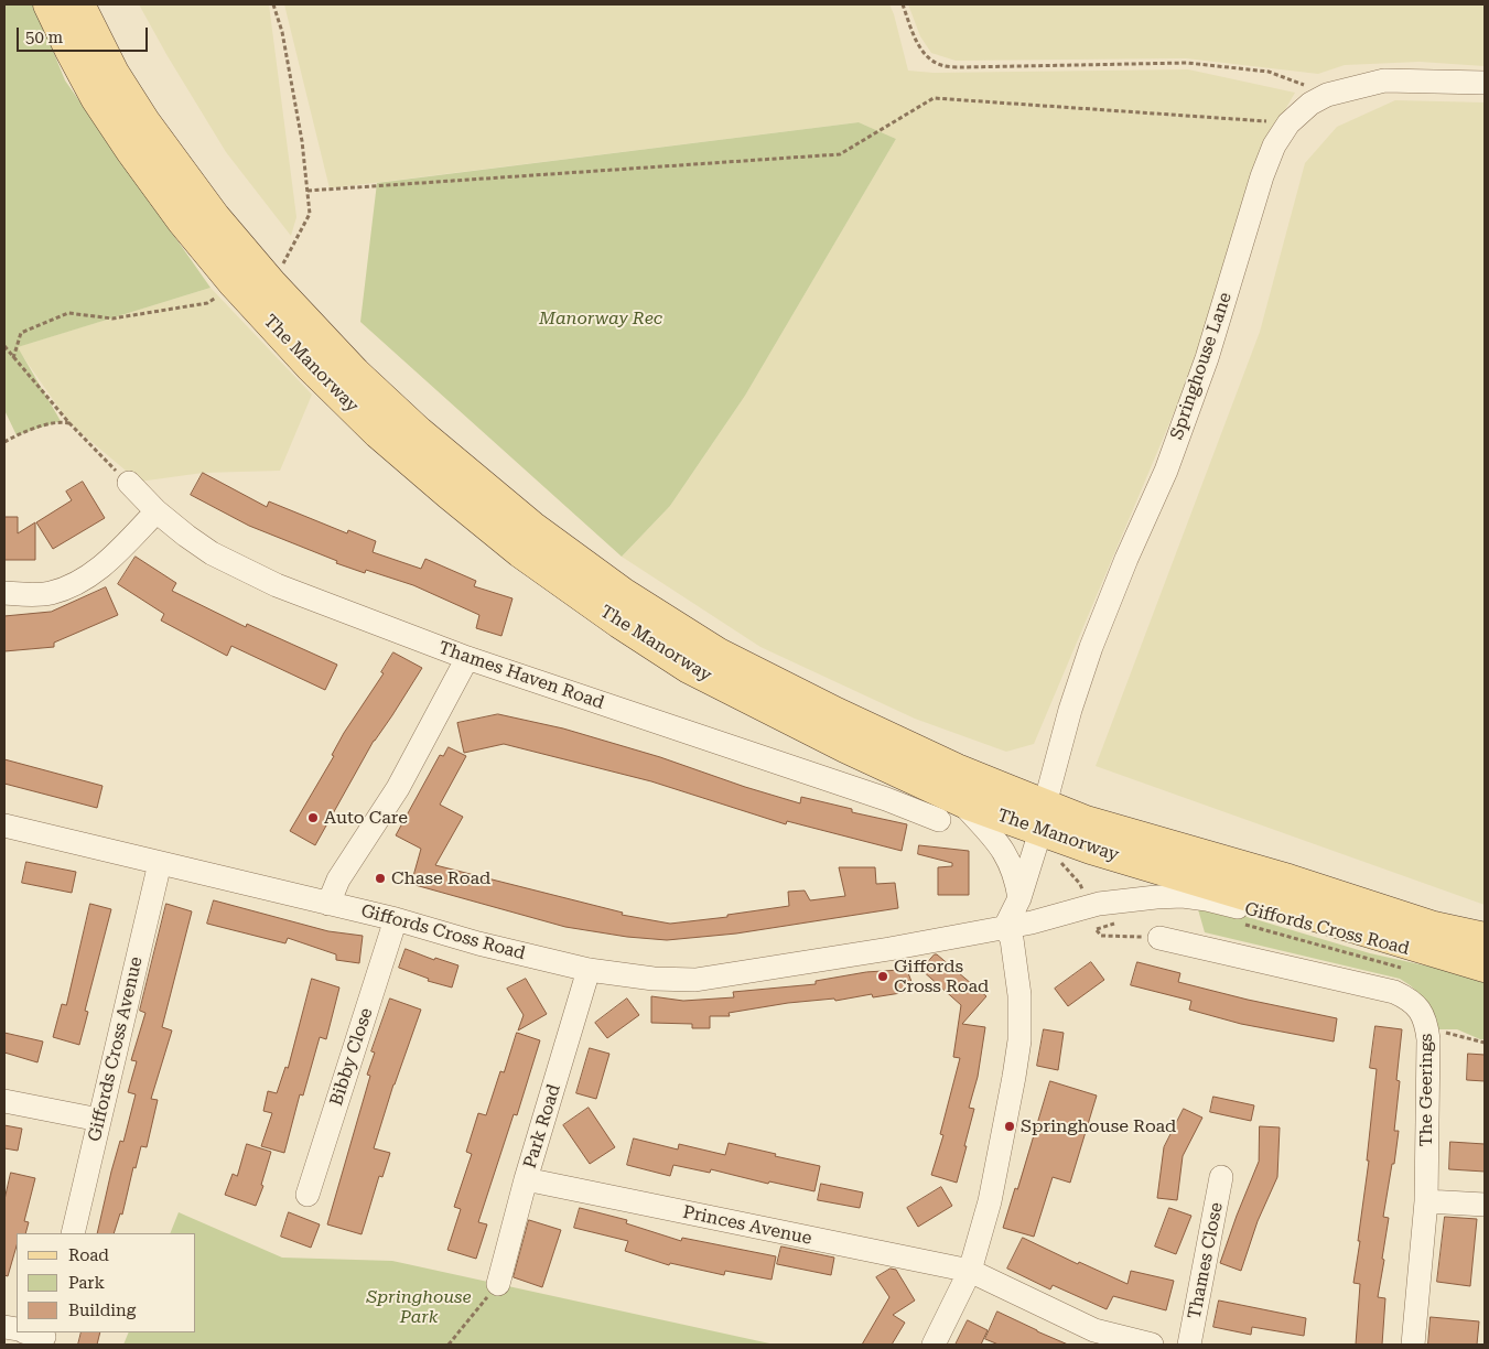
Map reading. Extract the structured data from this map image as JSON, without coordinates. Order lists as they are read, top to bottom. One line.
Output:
{"streets":{"main road":["The Manorway"],"street":["Springhouse Lane","Thames Haven Road","Giffords Cross Road","Giffords Cross Avenue","Bibby Close","The Geerings","Park Road","Princes Avenue","Thames Close"]},"crossings":[["The Manorway","Springhouse Lane"],["The Manorway","Thames Haven Road"],["The Manorway","Giffords Cross Road"],["Giffords Cross Road","Giffords Cross Avenue"],["Giffords Cross Road","Bibby Close"],["Giffords Cross Road","Park Road"],["Park Road","Princes Avenue"]],"parks":["Manorway Rec","Springhouse Park"],"places":["Auto Care","Chase Road","Giffords Cross Road","Springhouse Road"],"legend":["Road","Park","Building"],"scale_bar":"50 m"}
